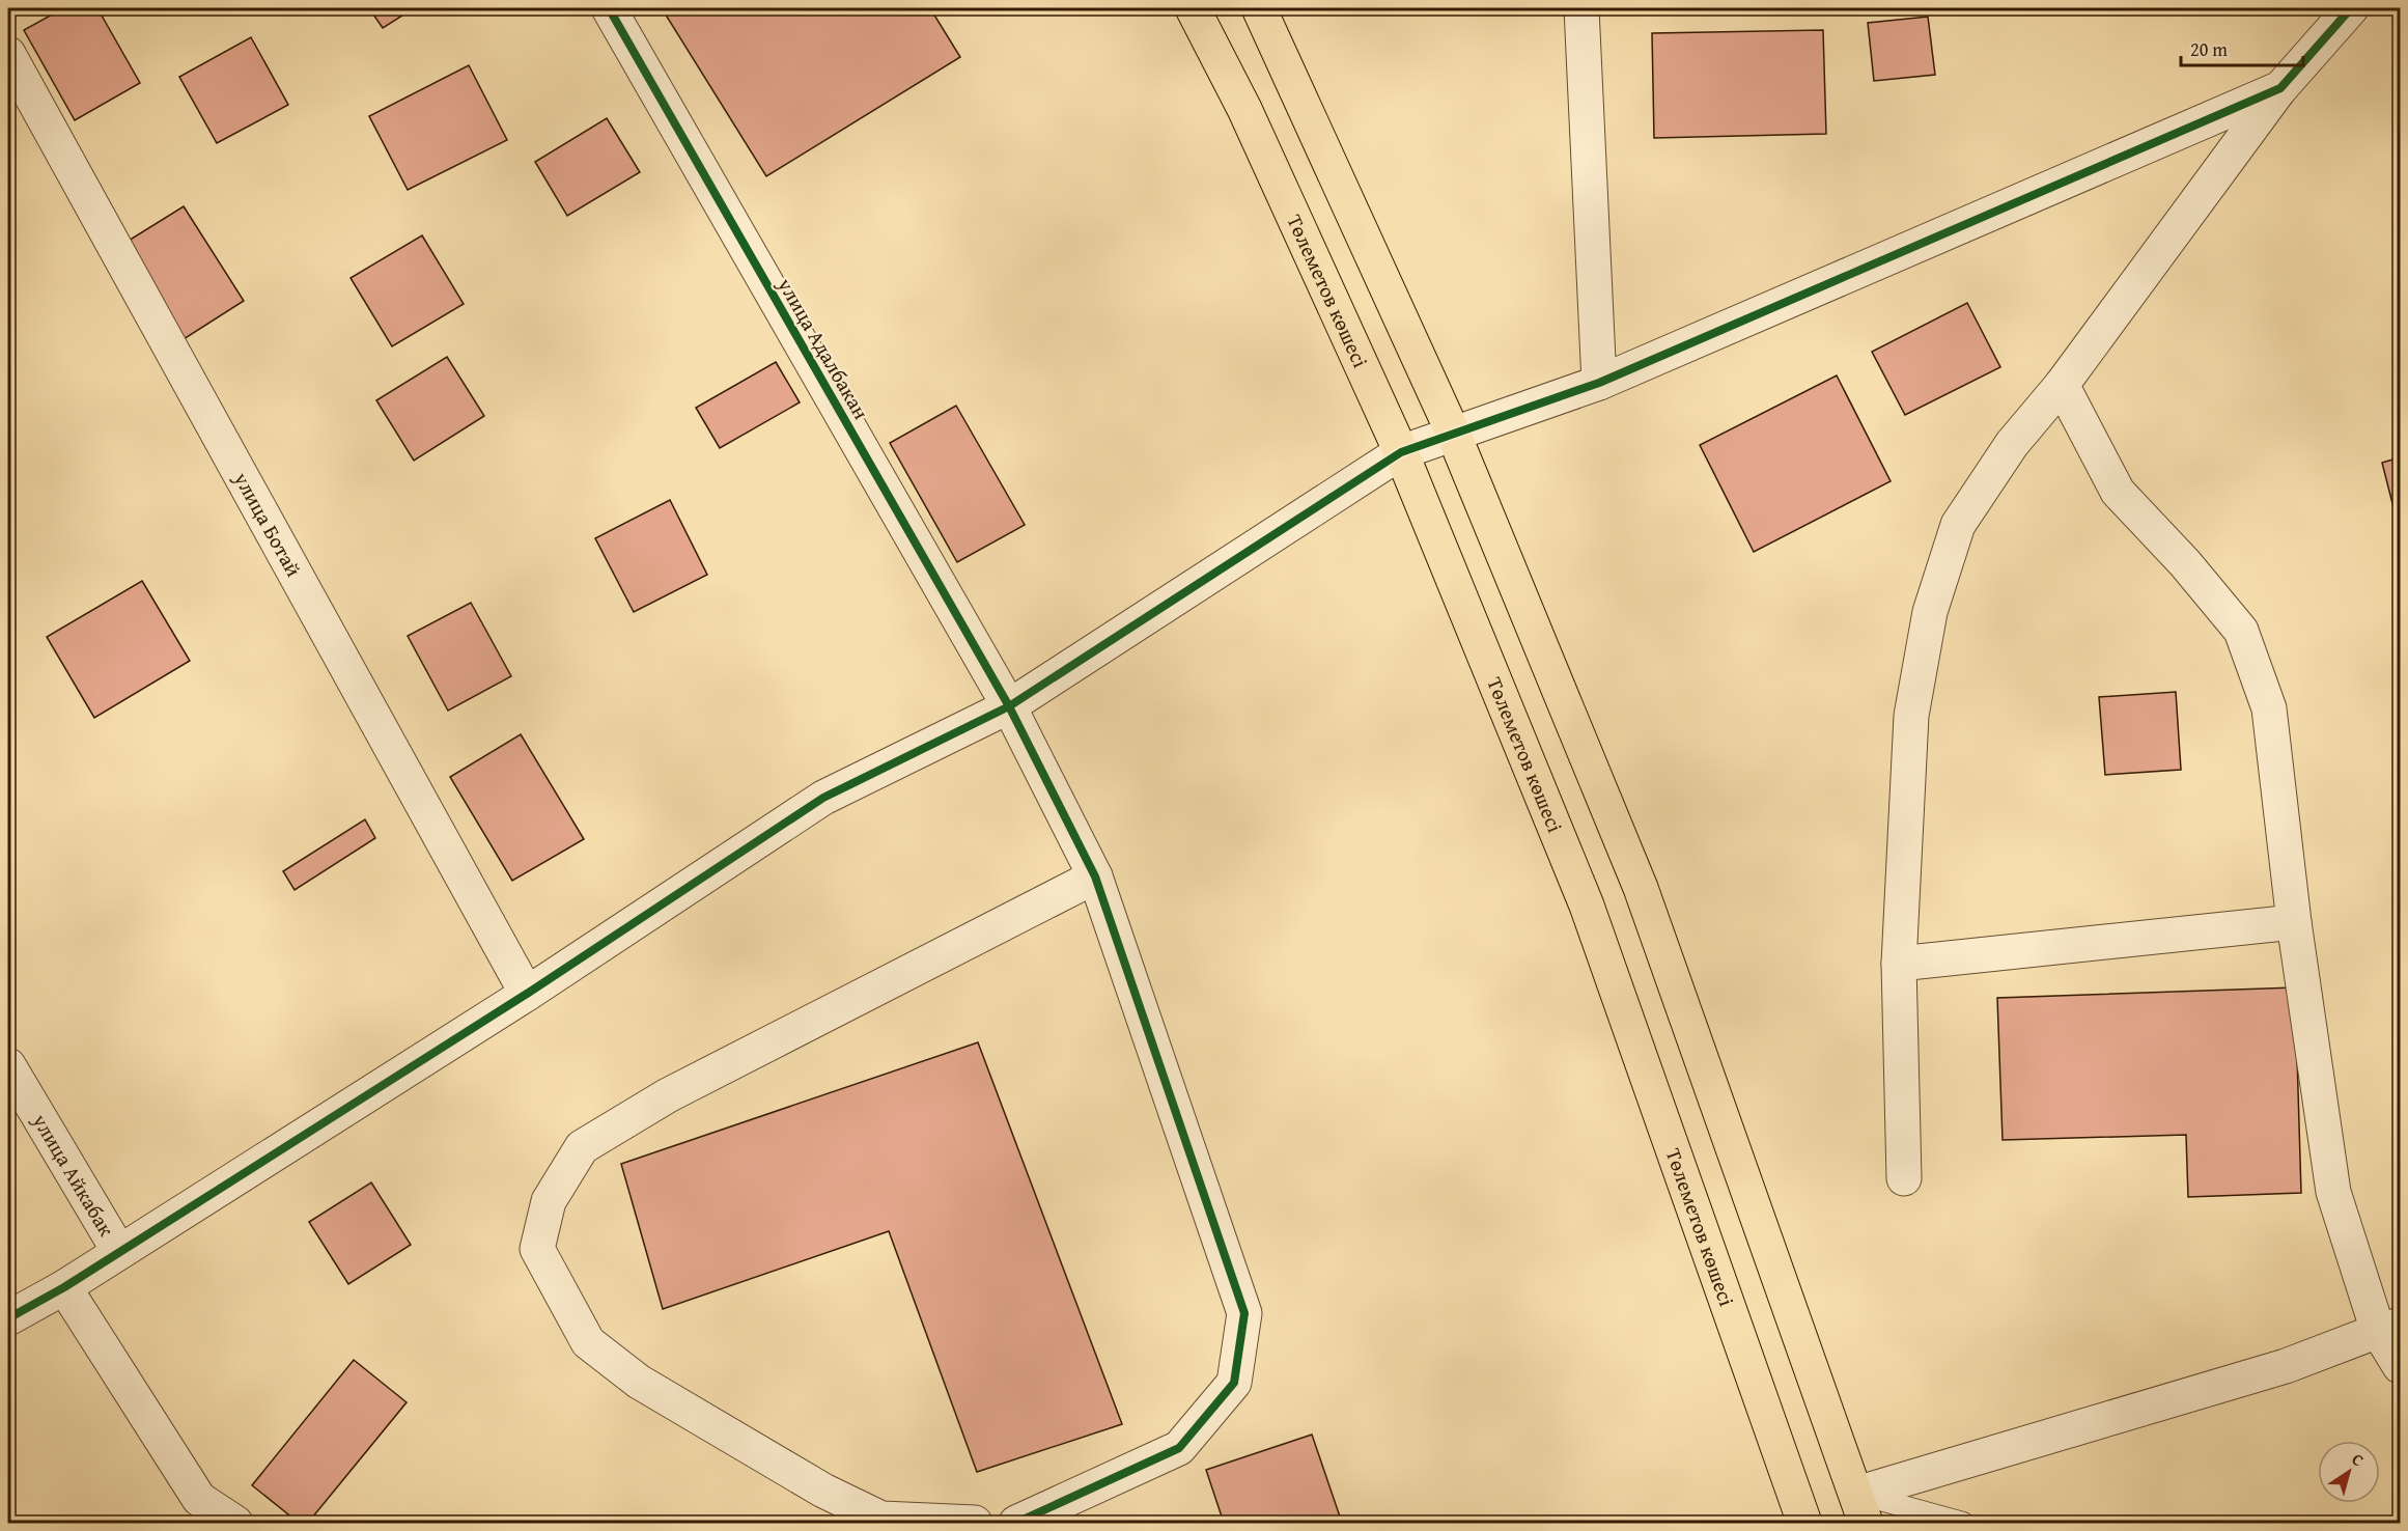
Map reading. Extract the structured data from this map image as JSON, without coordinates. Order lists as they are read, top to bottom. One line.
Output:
{"streets":{"main road":["Төлеметов көшесі"],"street":["улица Адалбакан","улица Ботай","улица Айкабак"]},"scale_bar":"20 m","north":"top right"}
